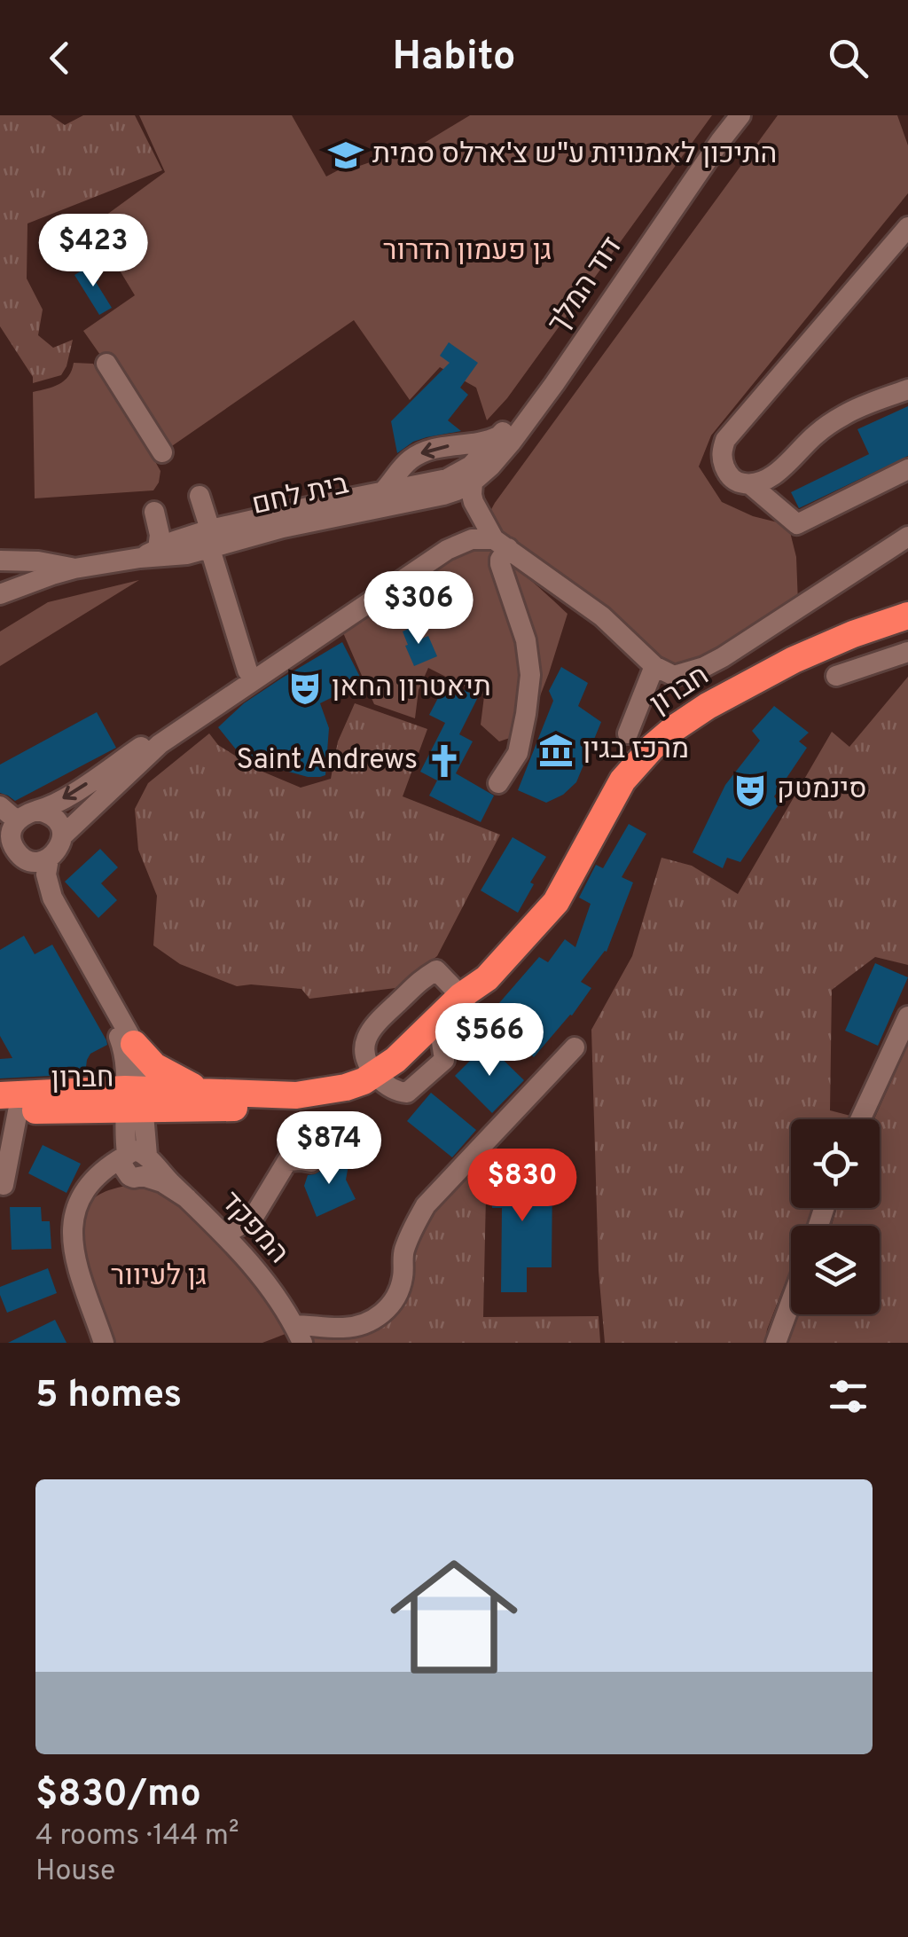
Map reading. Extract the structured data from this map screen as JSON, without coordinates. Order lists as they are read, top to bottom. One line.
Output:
{"streets":{"highway":["חברון"],"street":["דוד המלך","בית לחם","המפקד"]},"crossings":[["דוד המלך","בית לחם"]],"parks":["גן פעמון הדרור","גן לעיוור"],"places":{"school or university":["התיכון לאמנויות ע\"ש צ'ארלס סמית"],"theatre":["תיאטרון החאן","סינמטק"],"museum":["מרכז בגין"],"church":["Saint Andrews"]},"page":{"header":"Habito","price":["$423","$306","$566","$874","$830"],"heading":"5 homes","list":[{"name":"$830/mo","note":"4 rooms · 144 m² · House"}]}}
